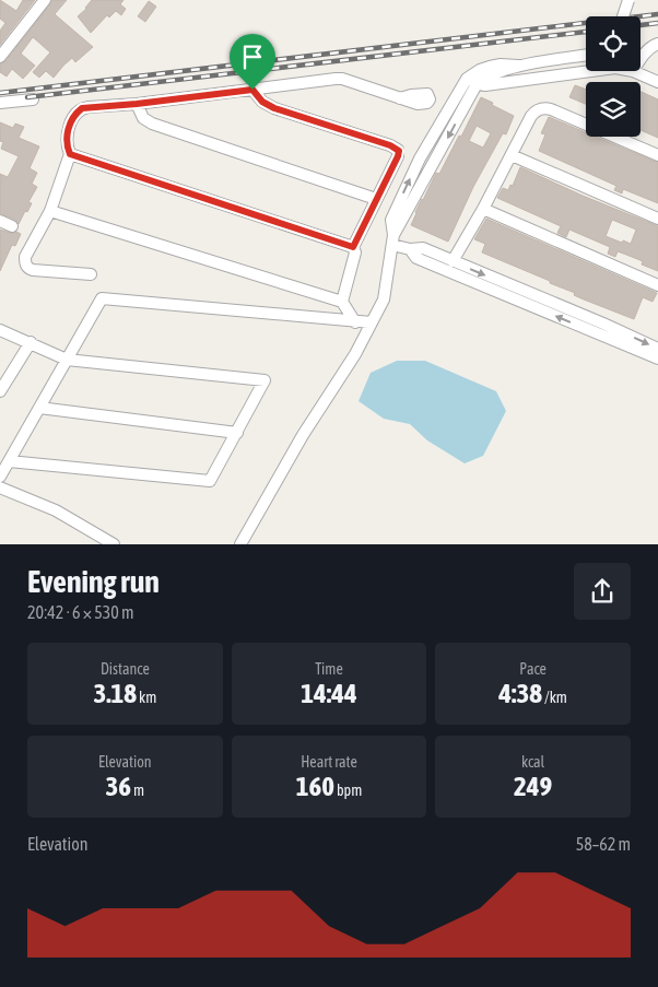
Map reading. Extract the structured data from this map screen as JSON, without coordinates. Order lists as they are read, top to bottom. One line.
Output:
{"page":{"heading":["Evening run","20:42 · 6 × 530 m"],"stats":[["Distance","3.18 km"],["Time","14:44"],["Pace","4:38 /km"],["Elevation","36 m"],["Heart rate","160 bpm"],["kcal","249"]],"chart":["Elevation","58–62 m"]}}
